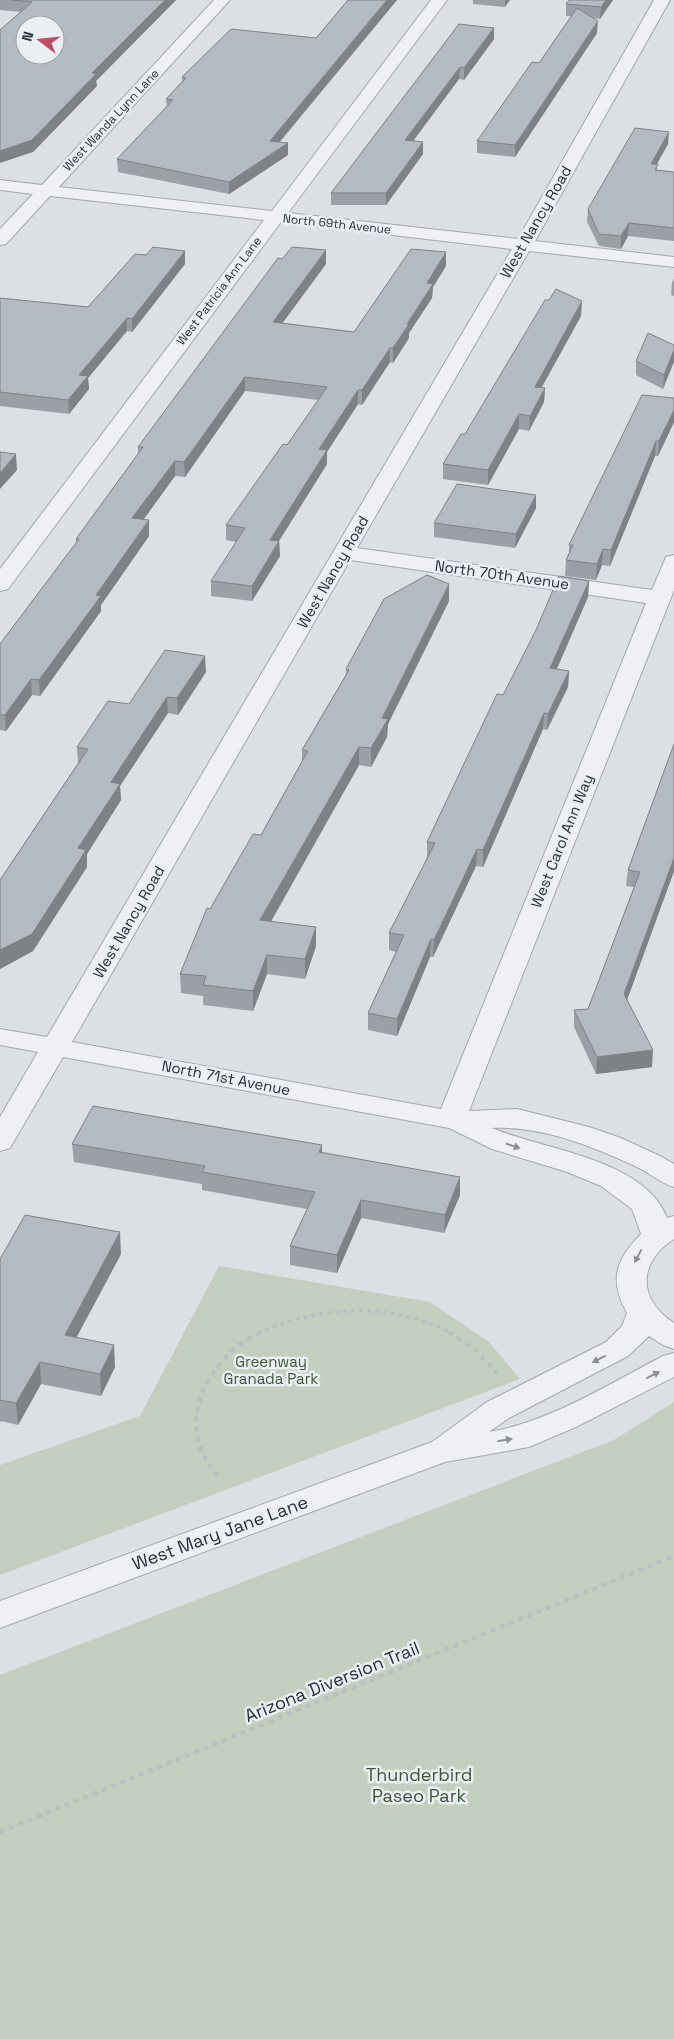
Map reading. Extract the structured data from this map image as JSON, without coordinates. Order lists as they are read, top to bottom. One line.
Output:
{"streets":{"street":["West Wanda Lynn Lane","West Nancy Road","North 69th Avenue","West Patricia Ann Lane","North 70th Avenue","West Carol Ann Way","North 71st Avenue","West Mary Jane Lane"],"path":["Arizona Diversion Trail"]},"crossings":[["West Wanda Lynn Lane","North 69th Avenue"],["West Nancy Road","North 69th Avenue"],["West Nancy Road","North 70th Avenue"],["West Nancy Road","North 71st Avenue"],["North 69th Avenue","West Patricia Ann Lane"],["North 70th Avenue","West Carol Ann Way"],["West Carol Ann Way","North 71st Avenue"],["North 71st Avenue","West Mary Jane Lane"]],"parks":["Greenway Granada Park","Thunderbird Paseo Park"],"north":"left"}
